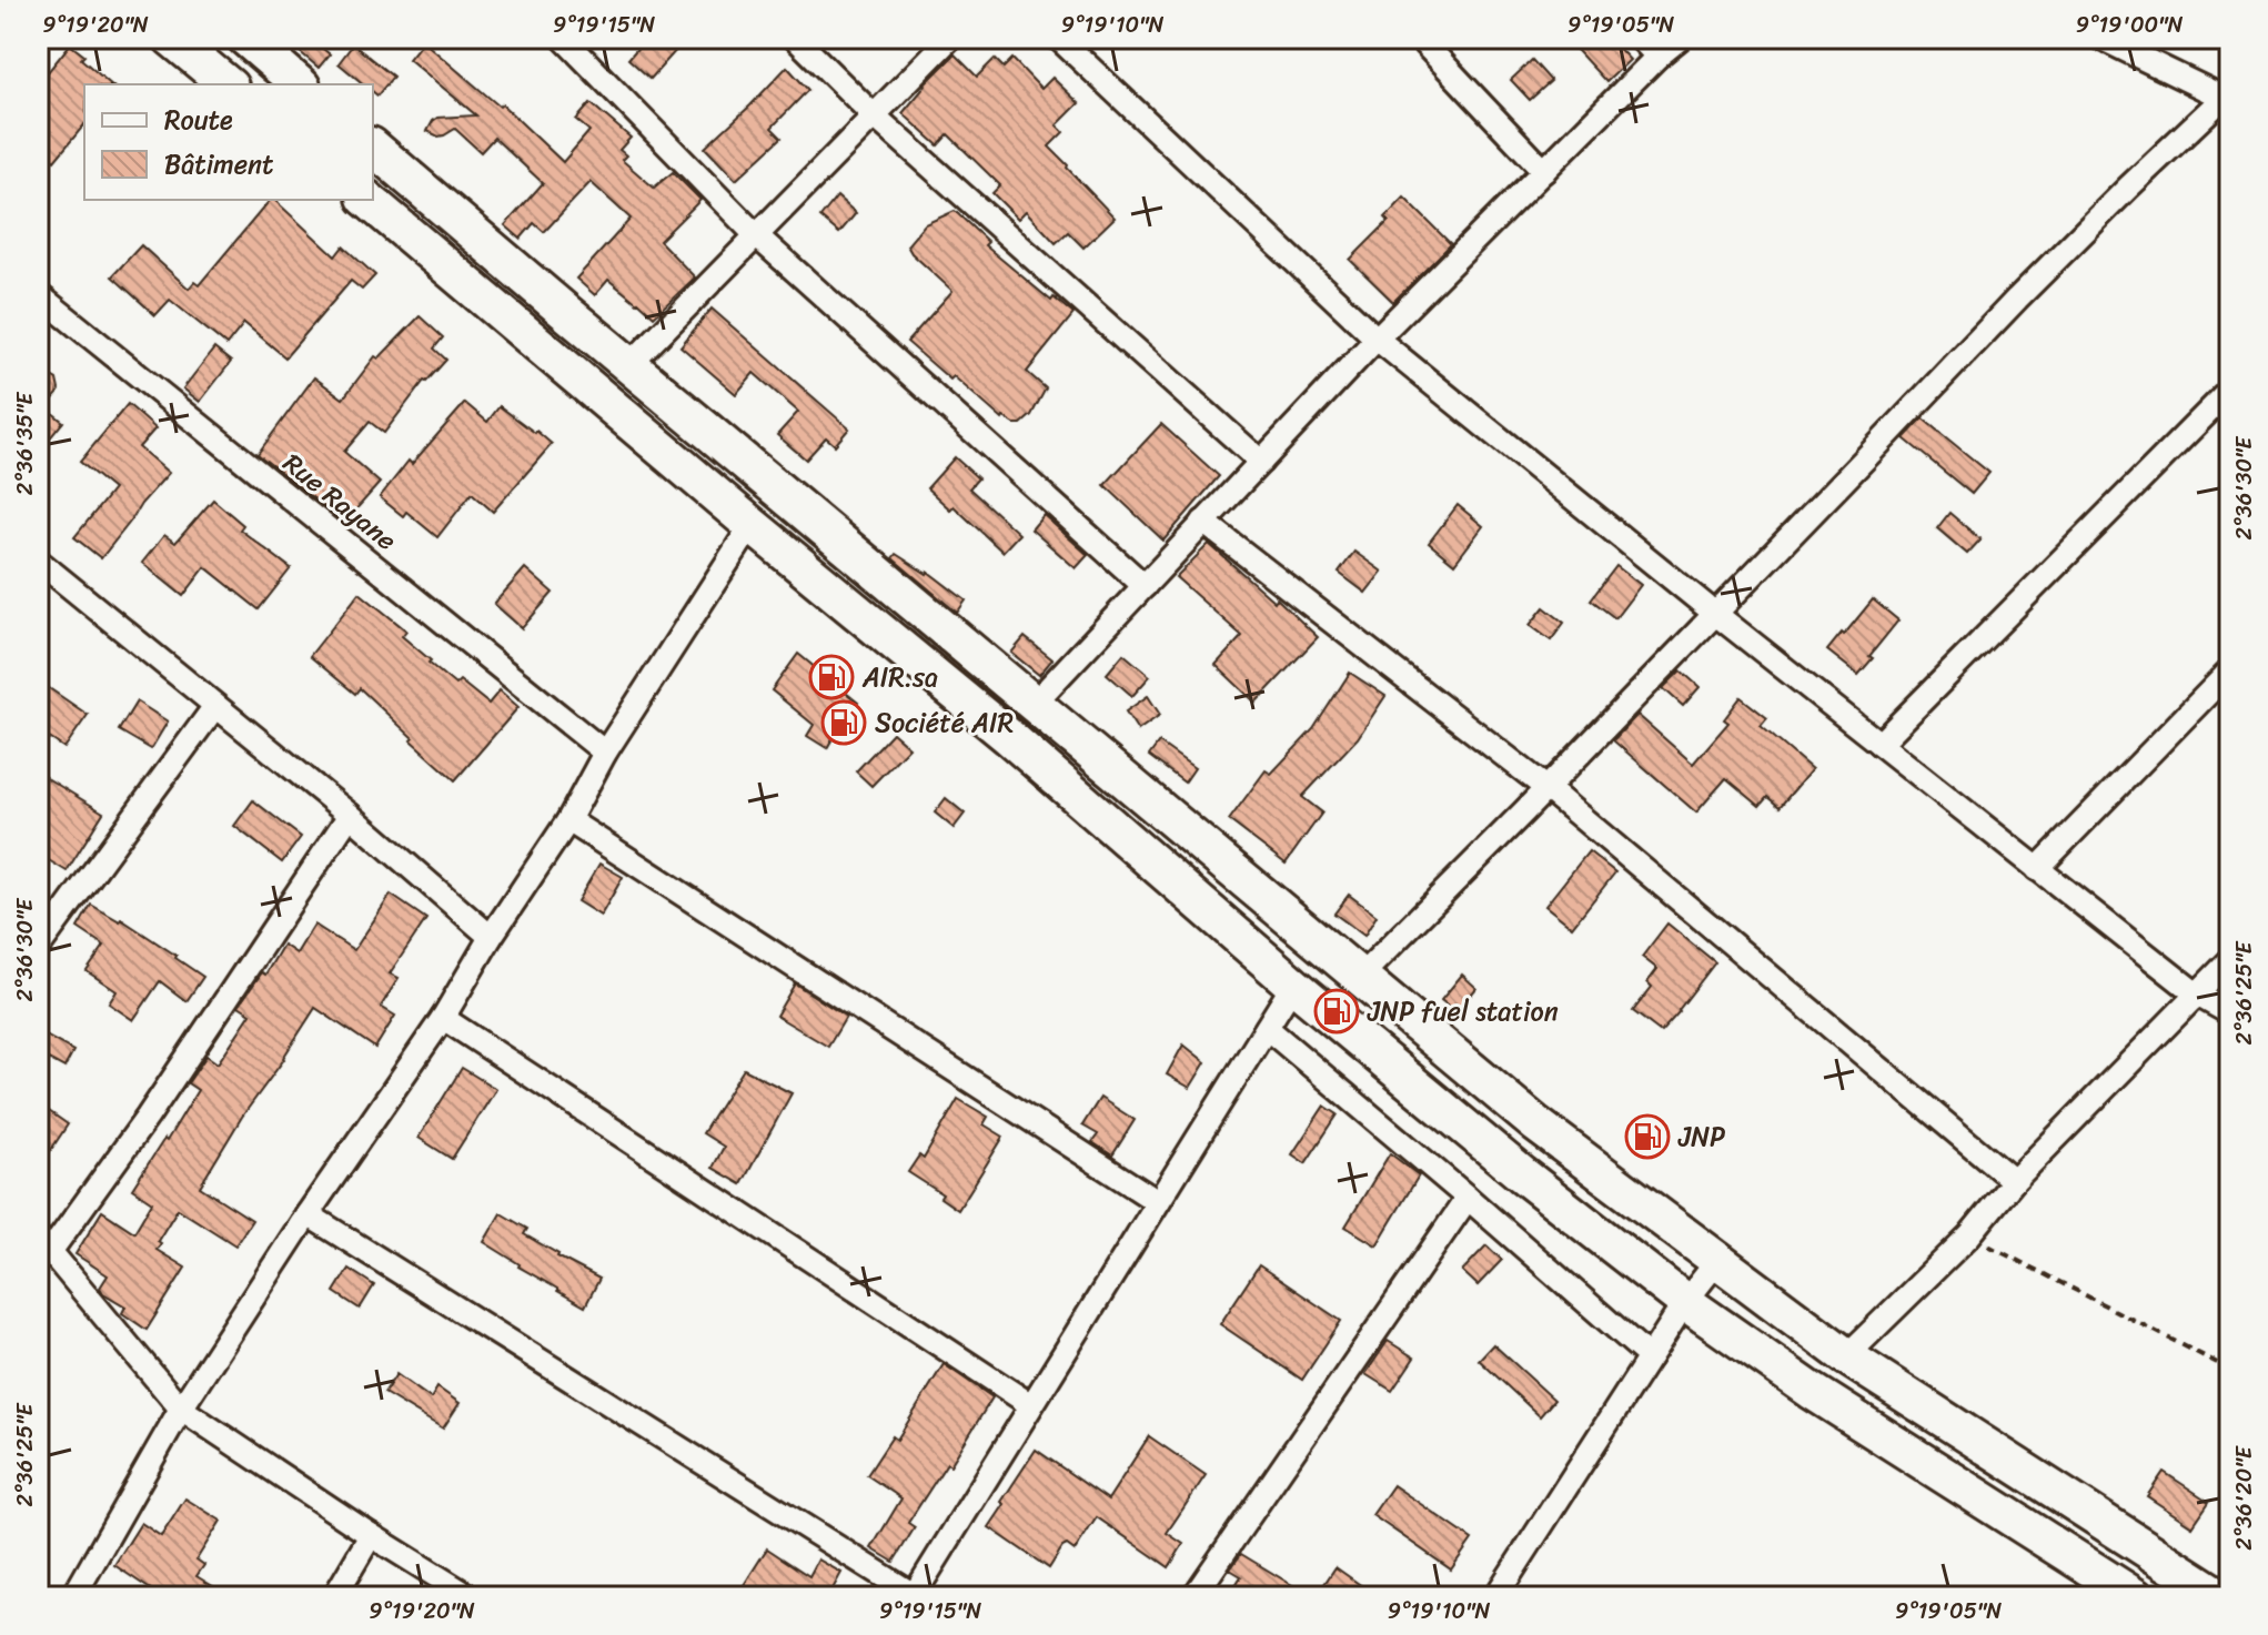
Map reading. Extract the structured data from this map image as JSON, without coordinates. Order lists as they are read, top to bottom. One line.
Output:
{"streets":{"street":["Rue Rayane"]},"places":{"fuel station":["AIR.sa","Société AIR","JNP fuel station","JNP"]},"legend":["Route","Bâtiment"],"coordinates":["9°19'20\"N","9°19'15\"N","9°19'10\"N","9°19'05\"N","9°19'00\"N","2°36'35\"E","2°36'30\"E","2°36'25\"E","2°36'20\"E"]}
